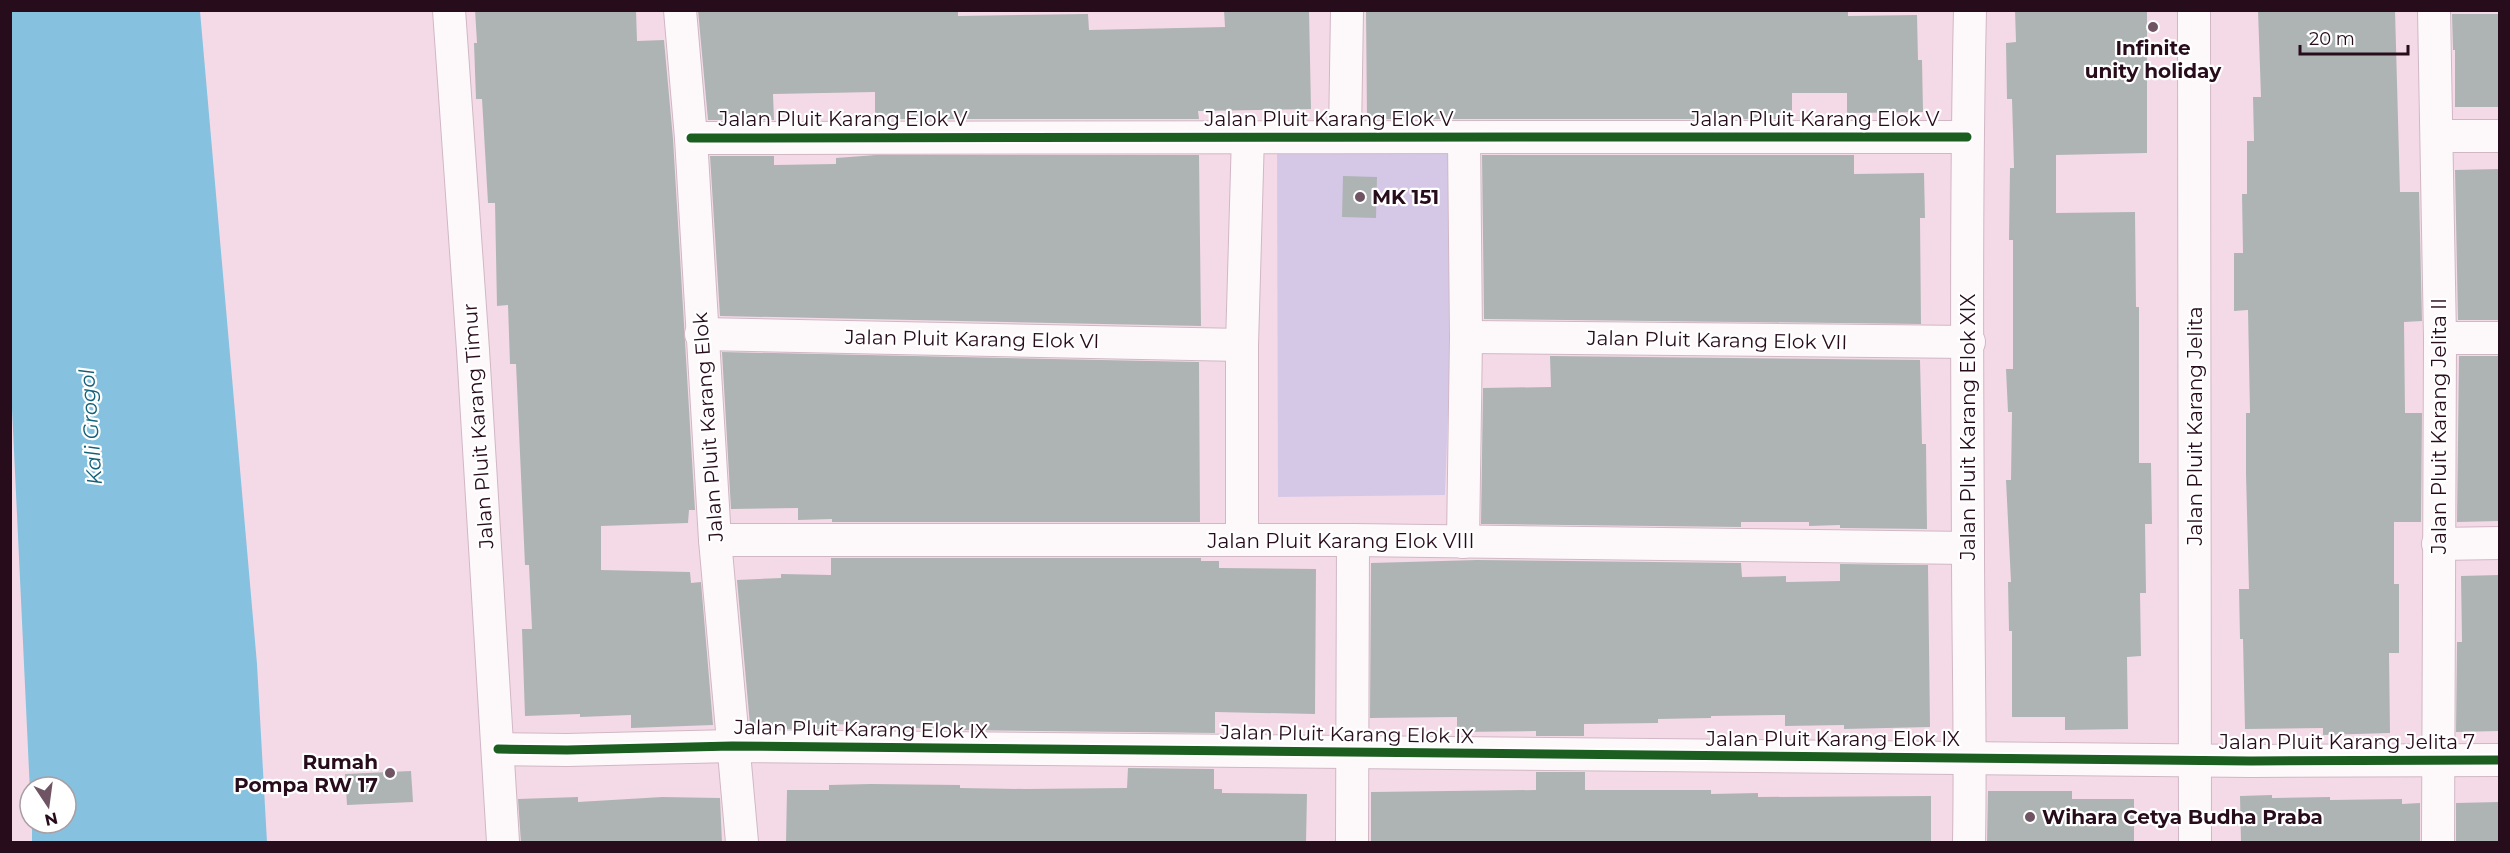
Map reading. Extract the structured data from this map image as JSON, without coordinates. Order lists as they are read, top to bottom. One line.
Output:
{"streets":{"street":["Jalan Pluit Karang Elok V","Jalan Pluit Karang Elok VI","Jalan Pluit Karang Elok VII","Jalan Pluit Karang Timur","Jalan Pluit Karang Jelita","Jalan Pluit Karang Jelita II","Jalan Pluit Karang Elok","Jalan Pluit Karang Elok XIX","Jalan Pluit Karang Elok VIII","Jalan Pluit Karang Elok IX","Jalan Pluit Karang Jelita 7"]},"crossings":[["Jalan Pluit Karang Elok V","Jalan Pluit Karang Elok"],["Jalan Pluit Karang Elok V","Jalan Pluit Karang Elok XIX"],["Jalan Pluit Karang Elok VI","Jalan Pluit Karang Elok"],["Jalan Pluit Karang Elok VII","Jalan Pluit Karang Elok XIX"],["Jalan Pluit Karang Timur","Jalan Pluit Karang Elok IX"],["Jalan Pluit Karang Jelita","Jalan Pluit Karang Elok IX"],["Jalan Pluit Karang Jelita","Jalan Pluit Karang Jelita 7"],["Jalan Pluit Karang Jelita II","Jalan Pluit Karang Jelita 7"],["Jalan Pluit Karang Elok","Jalan Pluit Karang Elok VIII"],["Jalan Pluit Karang Elok","Jalan Pluit Karang Elok IX"],["Jalan Pluit Karang Elok XIX","Jalan Pluit Karang Elok VIII"],["Jalan Pluit Karang Elok XIX","Jalan Pluit Karang Elok IX"],["Jalan Pluit Karang Elok IX","Jalan Pluit Karang Jelita 7"]],"water":["Kali Grogol"],"places":["Infinite unity holiday","MK 151","Rumah Pompa RW 17","Wihara Cetya Budha Praba"],"scale_bar":"20 m","north":"bottom"}
